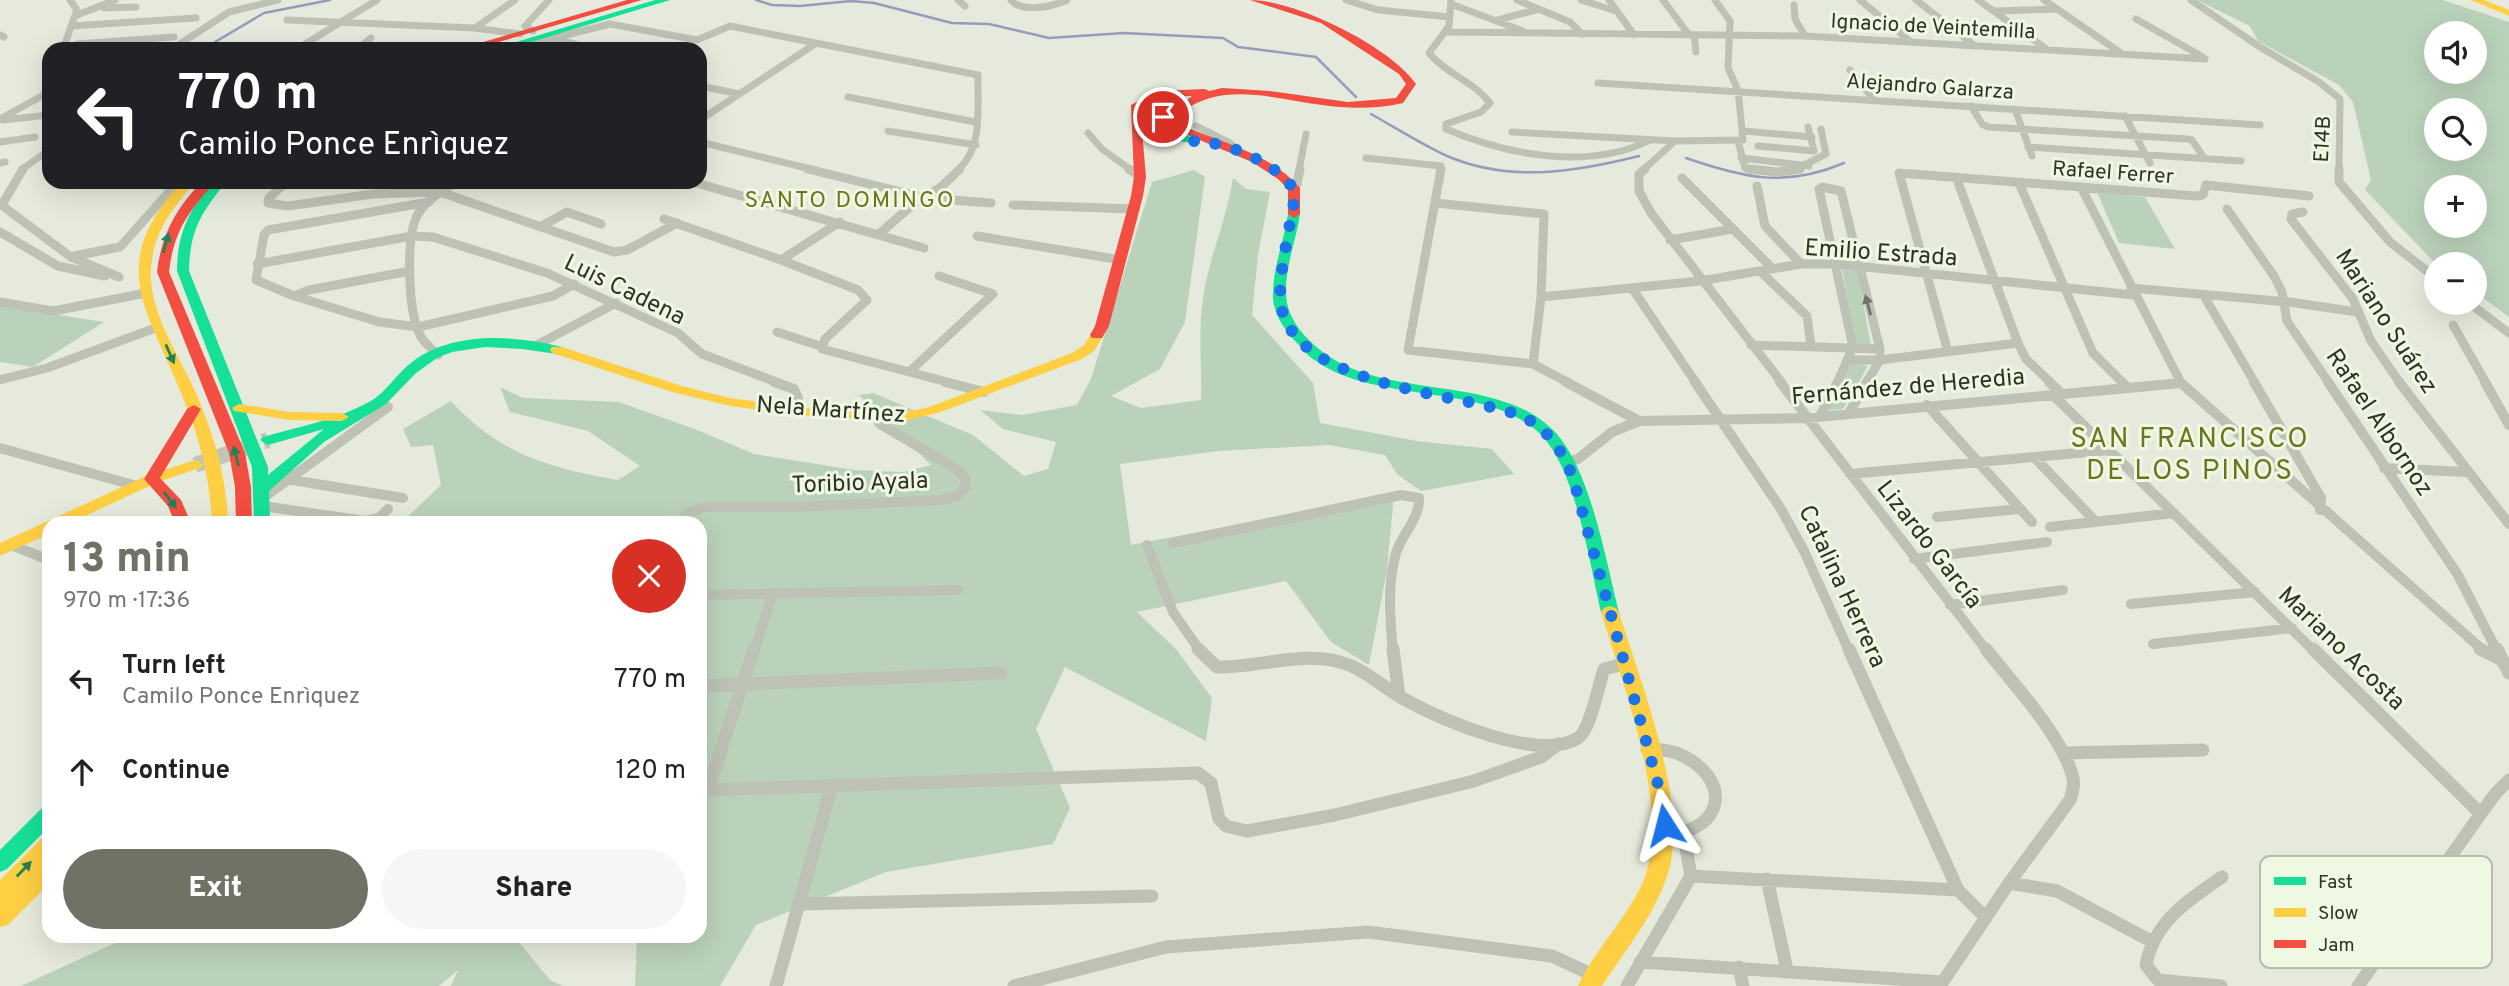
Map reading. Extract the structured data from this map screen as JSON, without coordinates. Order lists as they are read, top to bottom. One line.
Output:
{"streets":{"main road":["Nela Martínez"],"street":["Ignacio de Veintemilla","Alejandro Galarza","E14B","Rafael Ferrer","Emilio Estrada","Luis Cadena","Mariano Suárez","Fernández de Heredia","Rafael Albornoz","Toribio Ayala","Lizardo García","Catalina Herrera","Mariano Acosta"]},"crossings":[["Rafael Ferrer","Emilio Estrada"],["Rafael Ferrer","Mariano Acosta"],["Emilio Estrada","Mariano Suárez"],["Emilio Estrada","Rafael Albornoz"],["Emilio Estrada","Lizardo García"],["Emilio Estrada","Catalina Herrera"],["Emilio Estrada","Mariano Acosta"],["Luis Cadena","Nela Martínez"],["Fernández de Heredia","Lizardo García"],["Fernández de Heredia","Catalina Herrera"],["Fernández de Heredia","Mariano Acosta"],["Nela Martínez","Toribio Ayala"],["Lizardo García","Catalina Herrera"]],"districts":["SANTO DOMINGO","SAN FRANCISCO DE LOS PINOS"],"legend":["Fast","Slow","Jam"],"page":{"map_buttons":["+","−"],"turn":["770 m","Camilo Ponce Enrìquez"],"heading":["13 min","970 m · 17:36"],"list":[{"name":"Turn left","note":"Camilo Ponce Enrìquez","value":"770 m"},{"name":"Continue","value":"120 m"}],"buttons":["Exit","Share"]}}
